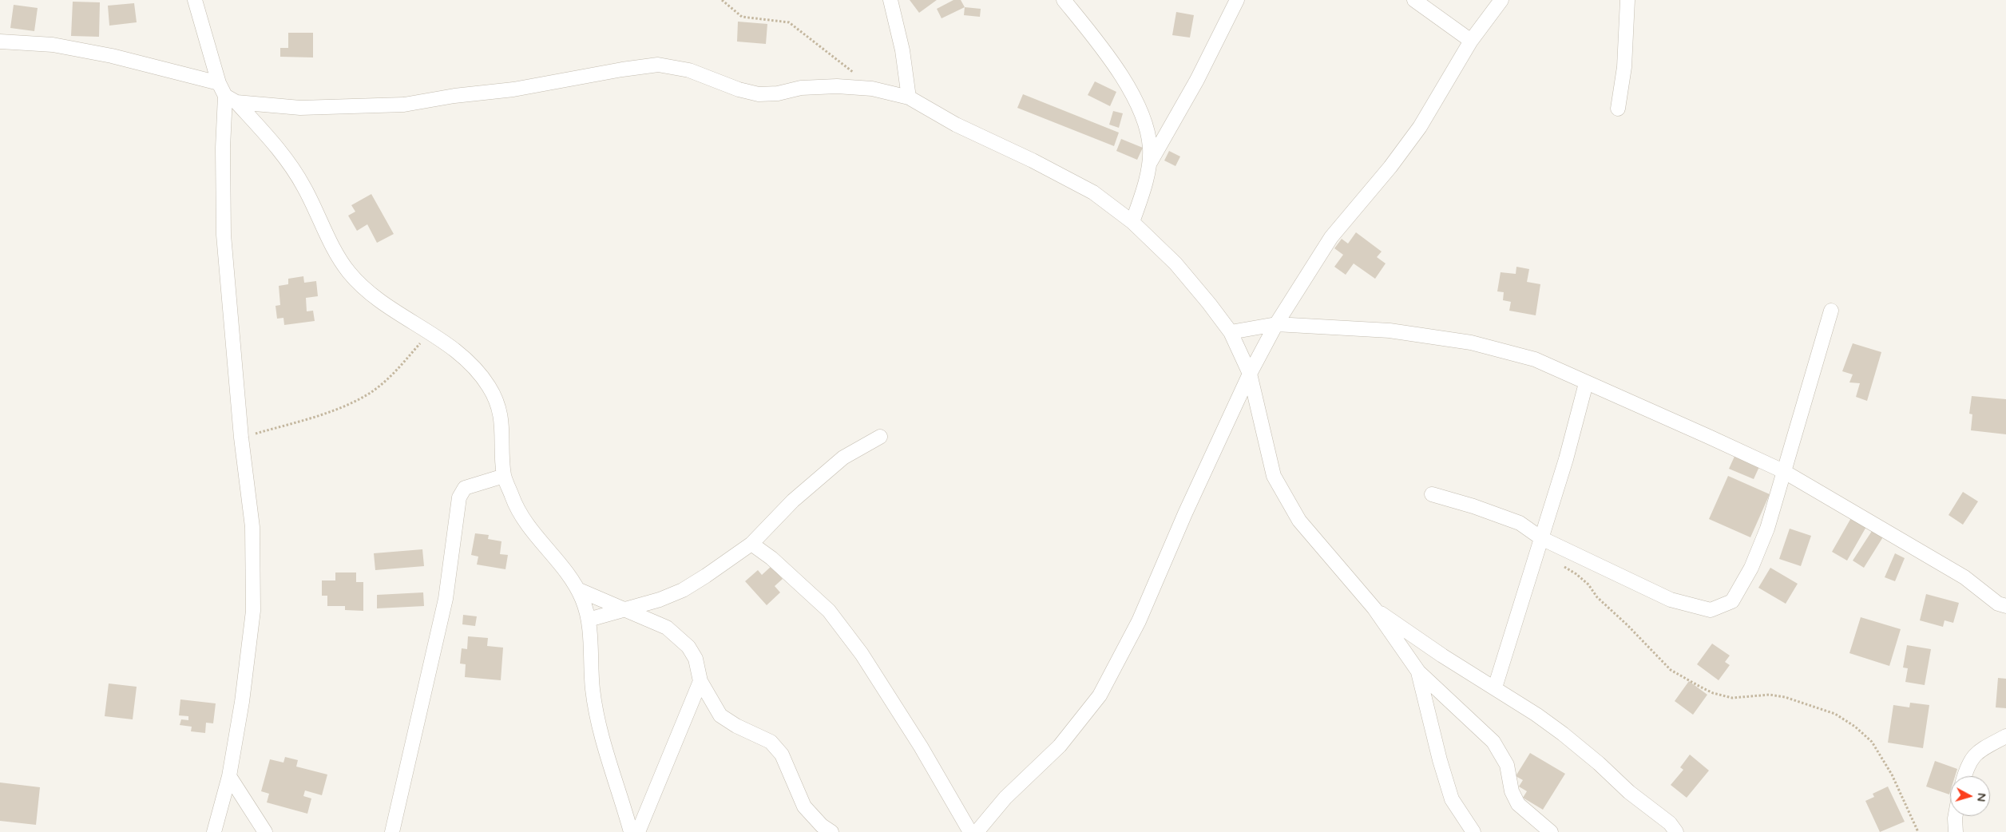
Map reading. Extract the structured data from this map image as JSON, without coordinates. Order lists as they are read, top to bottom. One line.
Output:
{"north":"right"}
